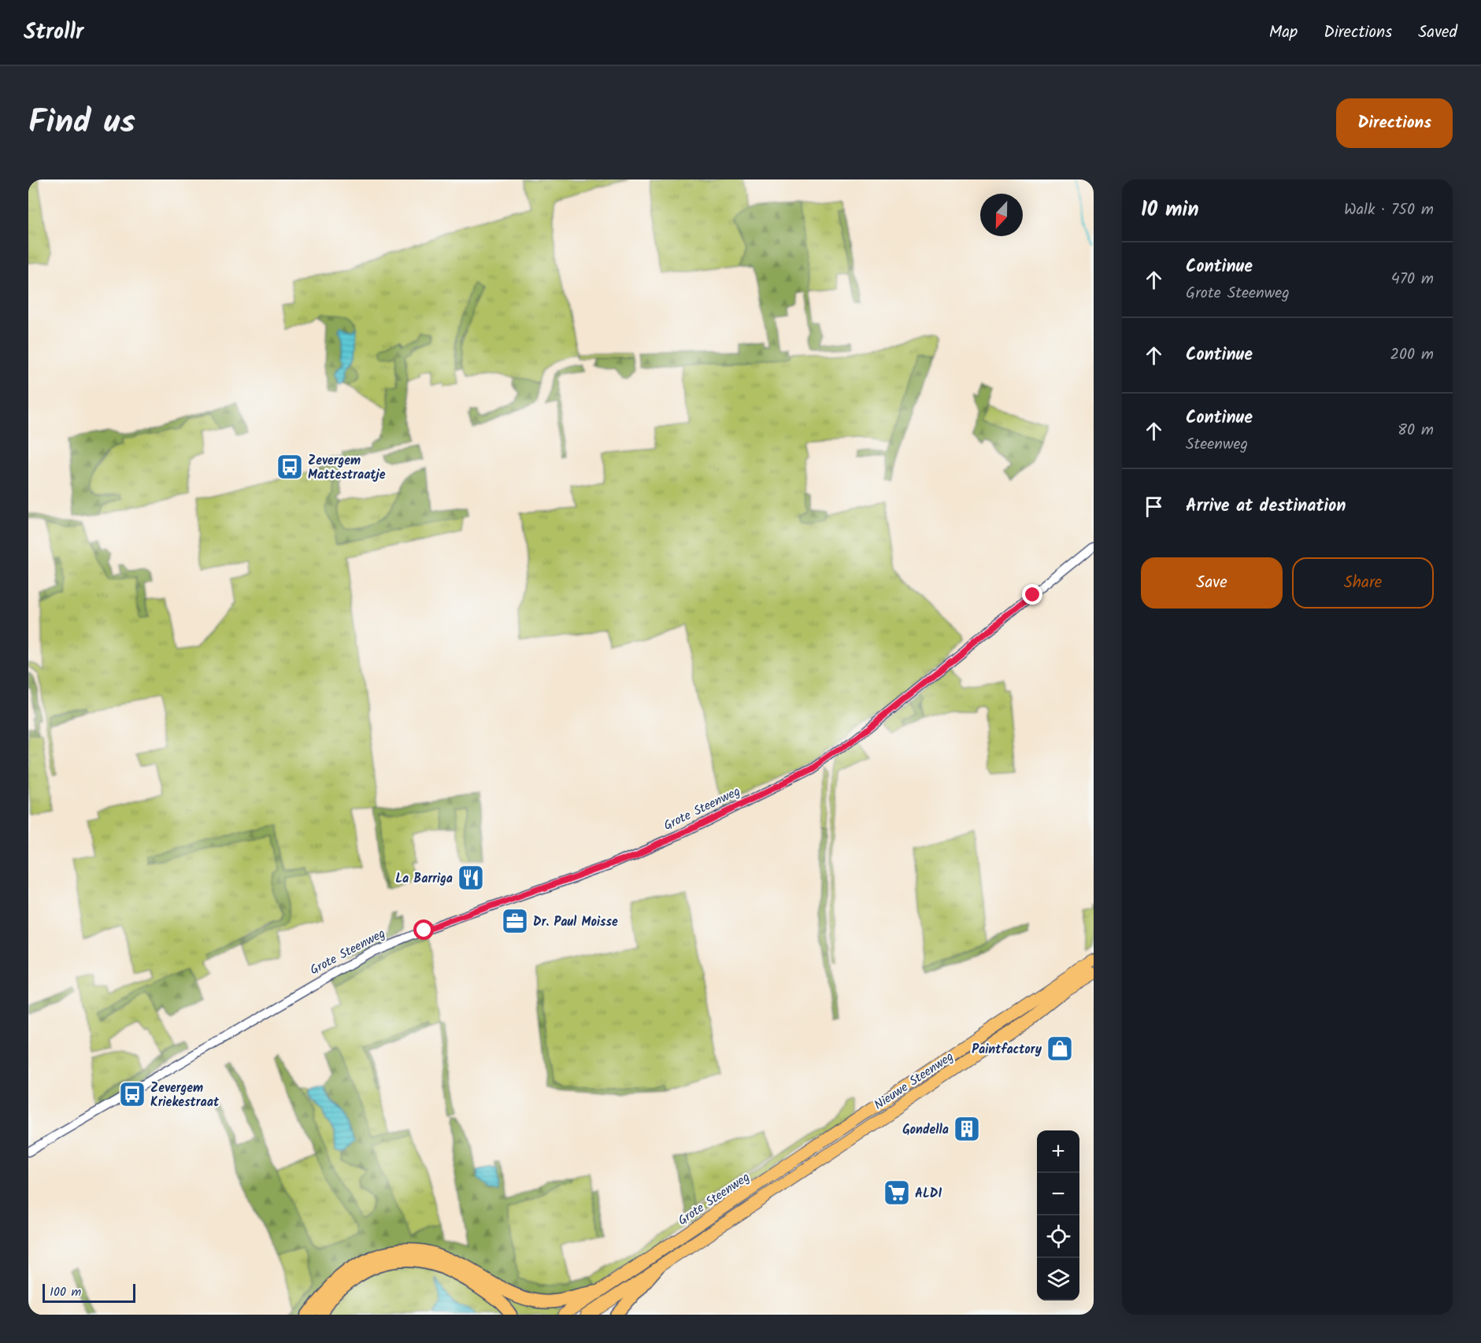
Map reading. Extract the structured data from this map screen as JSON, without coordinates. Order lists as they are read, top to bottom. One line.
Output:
{"streets":{"highway":["Grote Steenweg","Nieuwe Steenweg"]},"crossings":[["Grote Steenweg","Nieuwe Steenweg"]],"places":{"bus stop":["Zevergem Mattestraatje","Zevergem Kriekestraat"],"restaurant":["La Barriga"],"office":["Dr. Paul Moisse"],"shop":["Paintfactory"],"building":["Gondella"],"supermarket":["ALDI"]},"scale_bar":"100 m","north":"bottom","page":{"header":"Strollr","nav":["Map","Directions","Saved"],"title":"Find us","buttons":["Directions",["Save","Share"]],"heading":["10 min","Walk · 750 m"],"list":[["Continue","Grote Steenweg","470 m"],["Continue","200 m"],["Continue","Steenweg","80 m"],"Arrive at destination"],"map_buttons":["+","−"],"scale":"100 m"}}
